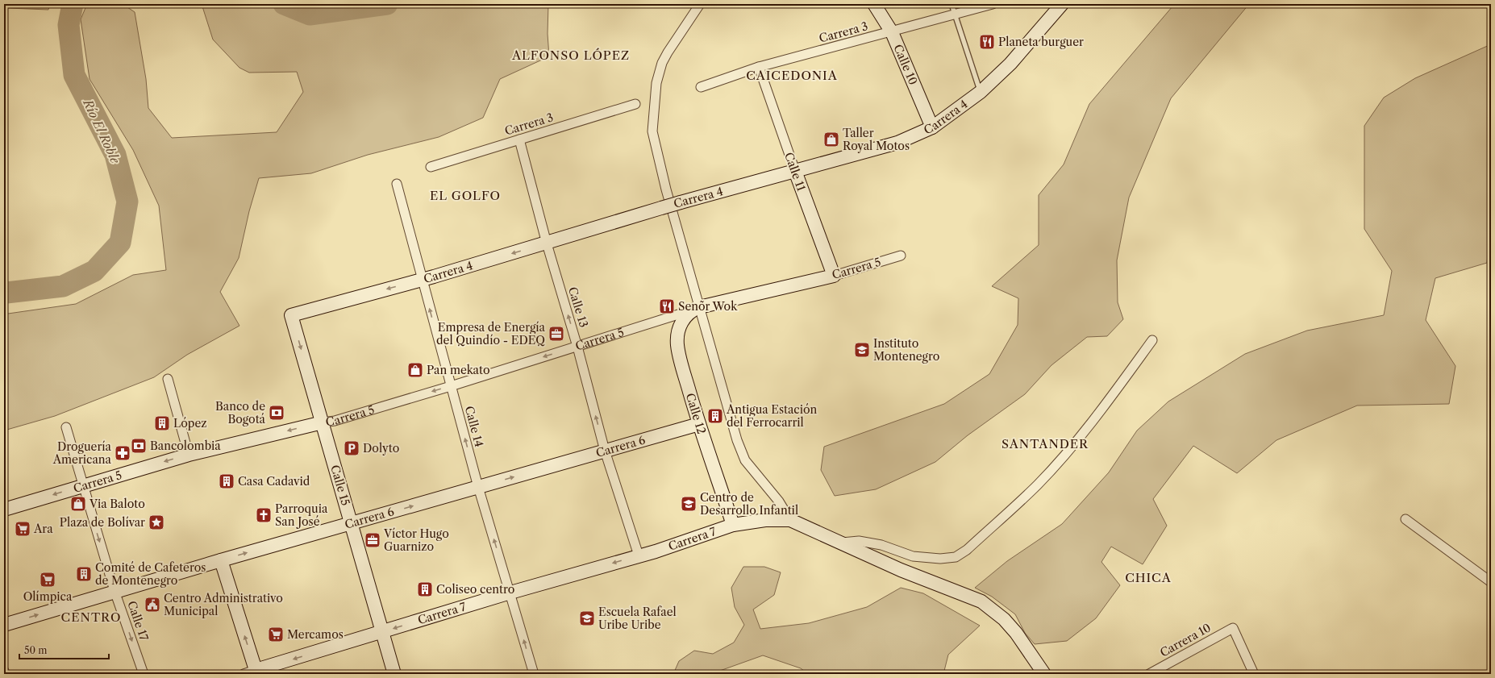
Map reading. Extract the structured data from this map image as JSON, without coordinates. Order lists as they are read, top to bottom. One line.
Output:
{"streets":{"main road":["Calle 10","Carrera 4","Calle 11","Carrera 5","Calle 12","Carrera 6","Calle 15","Carrera 7"],"street":["Carrera 3","Calle 13","Calle 14","Calle 17","Carrera 10"]},"crossings":[["Carrera 3","Calle 10"],["Carrera 3","Calle 11"],["Carrera 3","Calle 13"],["Calle 10","Carrera 4"],["Carrera 4","Calle 11"],["Carrera 4","Calle 13"],["Carrera 4","Calle 14"],["Carrera 4","Calle 15"],["Calle 11","Carrera 5"],["Carrera 5","Calle 13"],["Carrera 5","Calle 12"],["Carrera 5","Calle 14"],["Carrera 5","Calle 15"],["Carrera 5","Calle 17"],["Calle 13","Carrera 6"],["Calle 13","Carrera 7"],["Calle 12","Carrera 6"],["Calle 12","Carrera 7"],["Calle 14","Carrera 6"],["Calle 14","Carrera 7"],["Carrera 6","Calle 15"],["Carrera 6","Calle 17"],["Calle 15","Carrera 7"]],"one_way":["Carrera 5","Calle 13","Calle 14","Carrera 6","Carrera 7","Calle 17"],"districts":["ALFONSO LÓPEZ","CAICEDONIA","EL GOLFO","SANTANDER","CHICA","CENTRO"],"water":["Río El Roble"],"places":{"restaurant":["Planeta burguer","Senõr Wok"],"shop":["Taller Royal Motos","Pan mekato","Via Baloto"],"office":["Empresa de Energía del Quindío - EDEQ","Víctor Hugo Guarnizo"],"school or university":["Instituto Montenegro","Centro de Desarrollo Infantil","Escuela Rafael Uribe Uribe"],"bank":["Banco de Bogotá","Bancolombia"],"building":["Antigua Estación del Ferrocarril","López","Casa Cadavid","Comité de Cafeteros de Montenegro","Coliseo centro"],"parking":["Dolyto"],"pharmacy":["Droguería Americana"],"church":["Parroquia San José"],"place":["Plaza de Bolívar"],"supermarket":["Ara","Olímpica","Mercamos"],"public building":["Centro Administrativo Municipal"]},"scale_bar":"50 m"}
